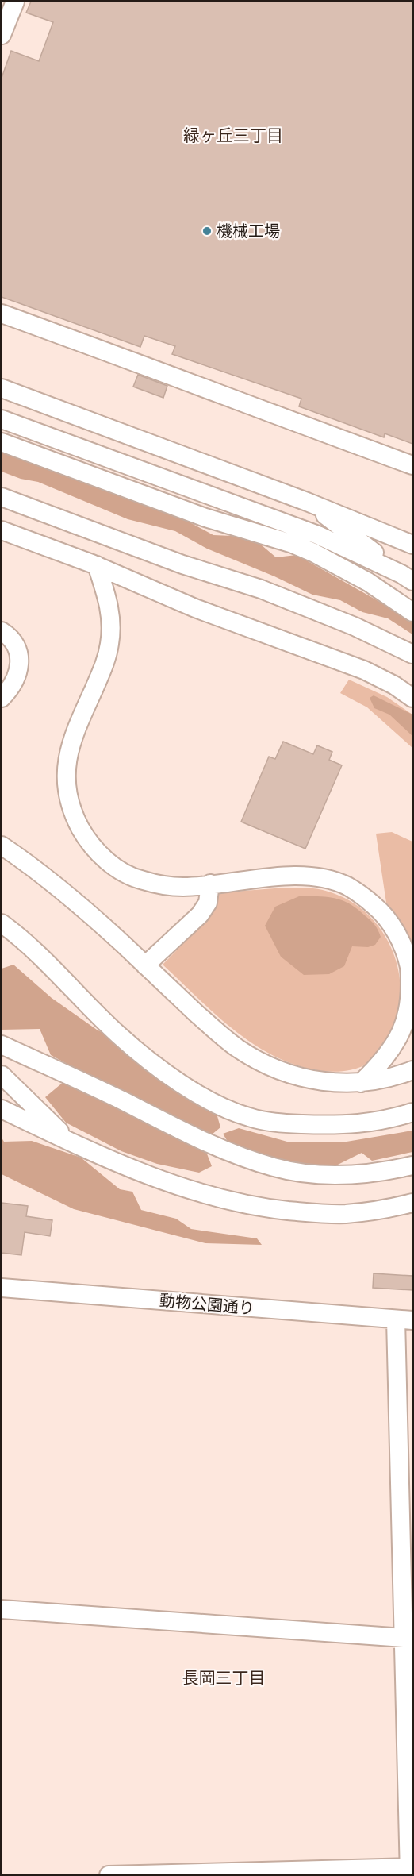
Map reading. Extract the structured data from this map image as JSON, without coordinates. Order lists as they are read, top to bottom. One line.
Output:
{"streets":{"street":["動物公園通り"]},"districts":["緑ヶ丘三丁目","長岡三丁目"],"places":["機械工場"]}
